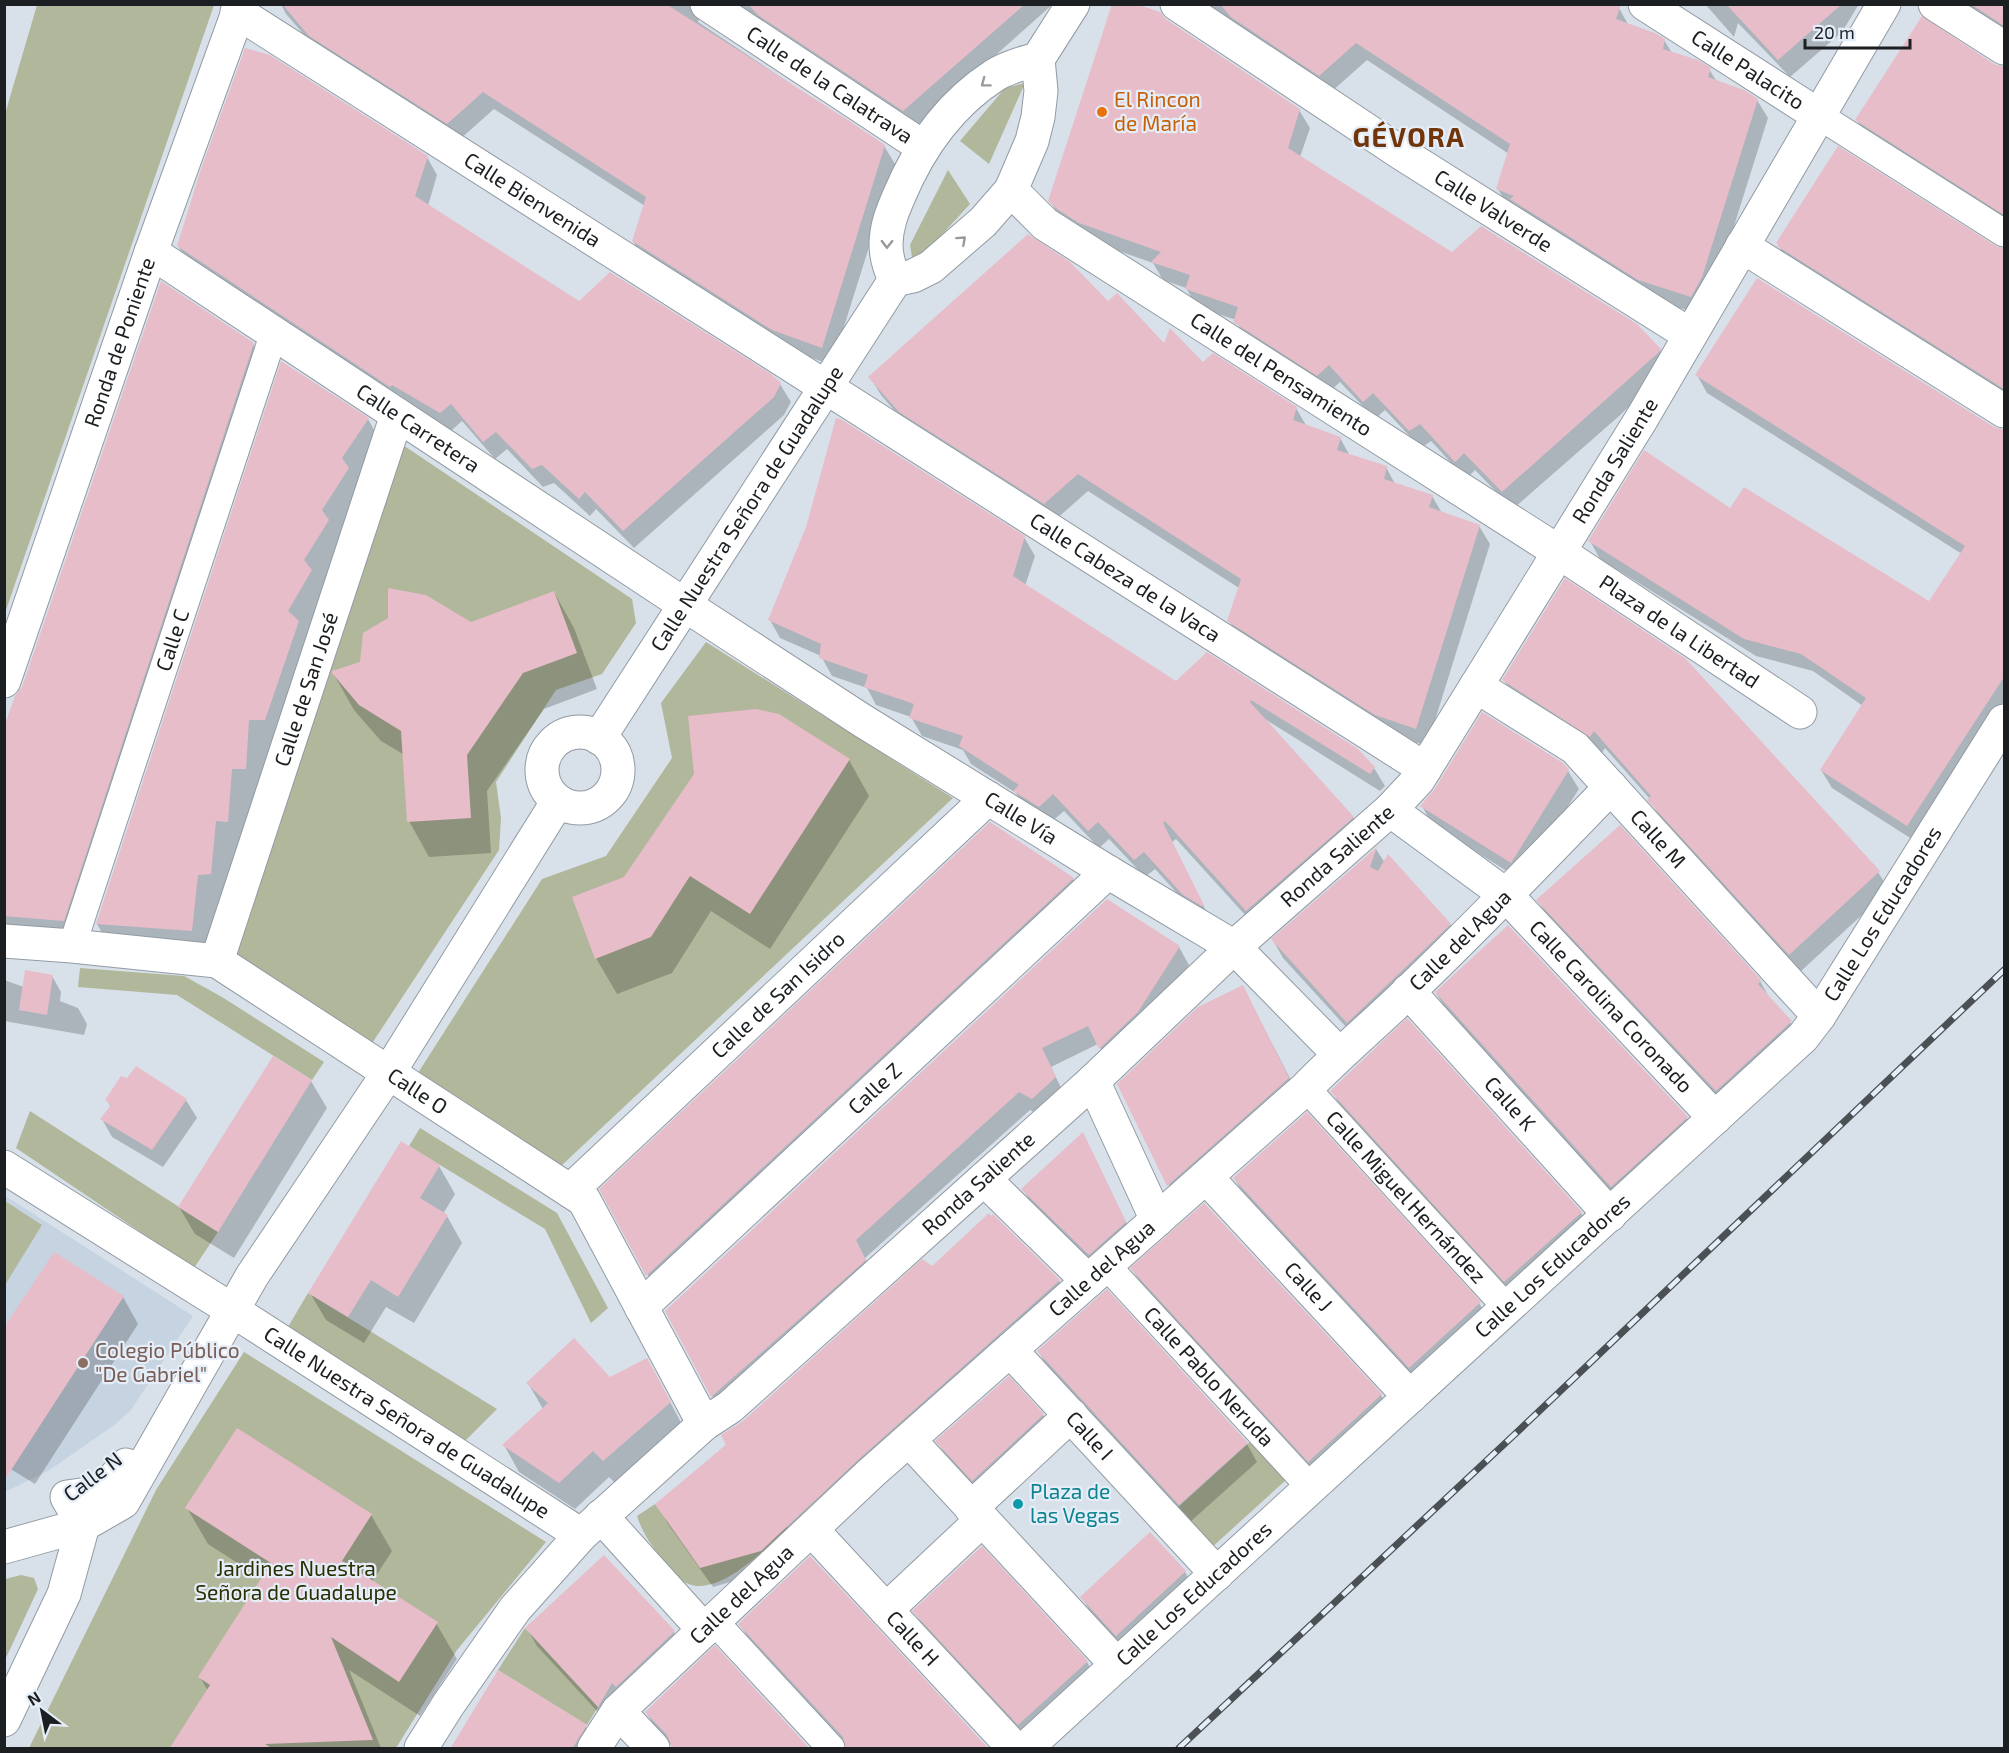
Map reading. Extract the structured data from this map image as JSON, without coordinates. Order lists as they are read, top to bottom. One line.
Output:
{"streets":{"street":["Calle Palacito","Calle de la Calatrava","Calle Bienvenida","Calle Valverde","Ronda de Poniente","Calle del Pensamiento","Calle Carretera","Ronda Saliente","Calle Nuestra Señora de Guadalupe","Calle Cabeza de la Vaca","Plaza de la Libertad","Calle C","Calle de San José","Calle Vía","Calle M","Calle Los Educadores","Calle del Agua","Calle de San Isidro","Calle Carolina Coronado","Calle Z","Calle O","Calle K","Calle Miguel Hernández","Calle J","Calle Pablo Neruda","Calle I","Calle N","Calle H"]},"crossings":[["Calle Palacito","Ronda Saliente"],["Calle Bienvenida","Ronda de Poniente"],["Calle Bienvenida","Calle Nuestra Señora de Guadalupe"],["Calle Bienvenida","Calle Cabeza de la Vaca"],["Calle Valverde","Ronda Saliente"],["Ronda de Poniente","Calle Carretera"],["Calle del Pensamiento","Ronda Saliente"],["Calle del Pensamiento","Plaza de la Libertad"],["Calle Carretera","Calle Nuestra Señora de Guadalupe"],["Calle Carretera","Calle C"],["Calle Carretera","Calle de San José"],["Calle Carretera","Calle Vía"],["Ronda Saliente","Calle Nuestra Señora de Guadalupe"],["Ronda Saliente","Calle Cabeza de la Vaca"],["Ronda Saliente","Plaza de la Libertad"],["Ronda Saliente","Calle Vía"],["Ronda Saliente","Calle M"],["Ronda Saliente","Calle Carolina Coronado"],["Ronda Saliente","Calle O"],["Calle Nuestra Señora de Guadalupe","Calle Cabeza de la Vaca"],["Calle Nuestra Señora de Guadalupe","Calle Vía"],["Calle Nuestra Señora de Guadalupe","Calle del Agua"],["Calle C","Calle O"],["Calle de San José","Calle O"],["Calle Vía","Calle del Agua"],["Calle Vía","Calle de San Isidro"],["Calle Vía","Calle Z"],["Calle M","Calle Los Educadores"],["Calle M","Calle del Agua"],["Calle Los Educadores","Calle Carolina Coronado"],["Calle Los Educadores","Calle K"],["Calle Los Educadores","Calle Miguel Hernández"],["Calle Los Educadores","Calle J"],["Calle Los Educadores","Calle Pablo Neruda"],["Calle Los Educadores","Calle I"],["Calle del Agua","Calle Carolina Coronado"],["Calle del Agua","Calle K"],["Calle del Agua","Calle Miguel Hernández"],["Calle del Agua","Calle J"],["Calle del Agua","Calle Pablo Neruda"],["Calle del Agua","Calle I"],["Calle del Agua","Calle H"],["Calle de San Isidro","Calle O"],["Calle Z","Calle O"]],"districts":["GÉVORA"],"parks":["Jardines Nuestra Señora de Guadalupe"],"places":["El Rincon de María","Colegio Público \"De Gabriel\"","Plaza de las Vegas"],"scale_bar":"20 m","north":"top left"}
